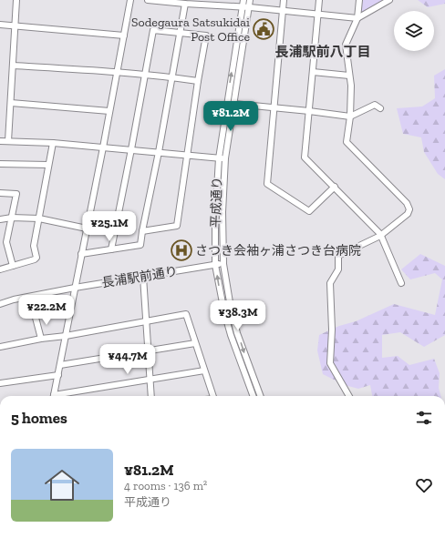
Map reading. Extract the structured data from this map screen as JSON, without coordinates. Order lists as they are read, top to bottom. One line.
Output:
{"streets":{"street":["平成通り","長浦駅前通り"]},"crossings":[["平成通り","長浦駅前通り"]],"districts":["長浦駅前八丁目"],"places":{"public building":["Sodegaura Satsukidai Post Office"],"hospital":["さつき会袖ヶ浦さつき台病院"]},"page":{"price":["¥81.2M","¥25.1M","¥22.2M","¥38.3M","¥44.7M"],"heading":"5 homes","list":[{"name":"¥81.2M","note":"4 rooms · 136 m² · 平成通り"}]}}
